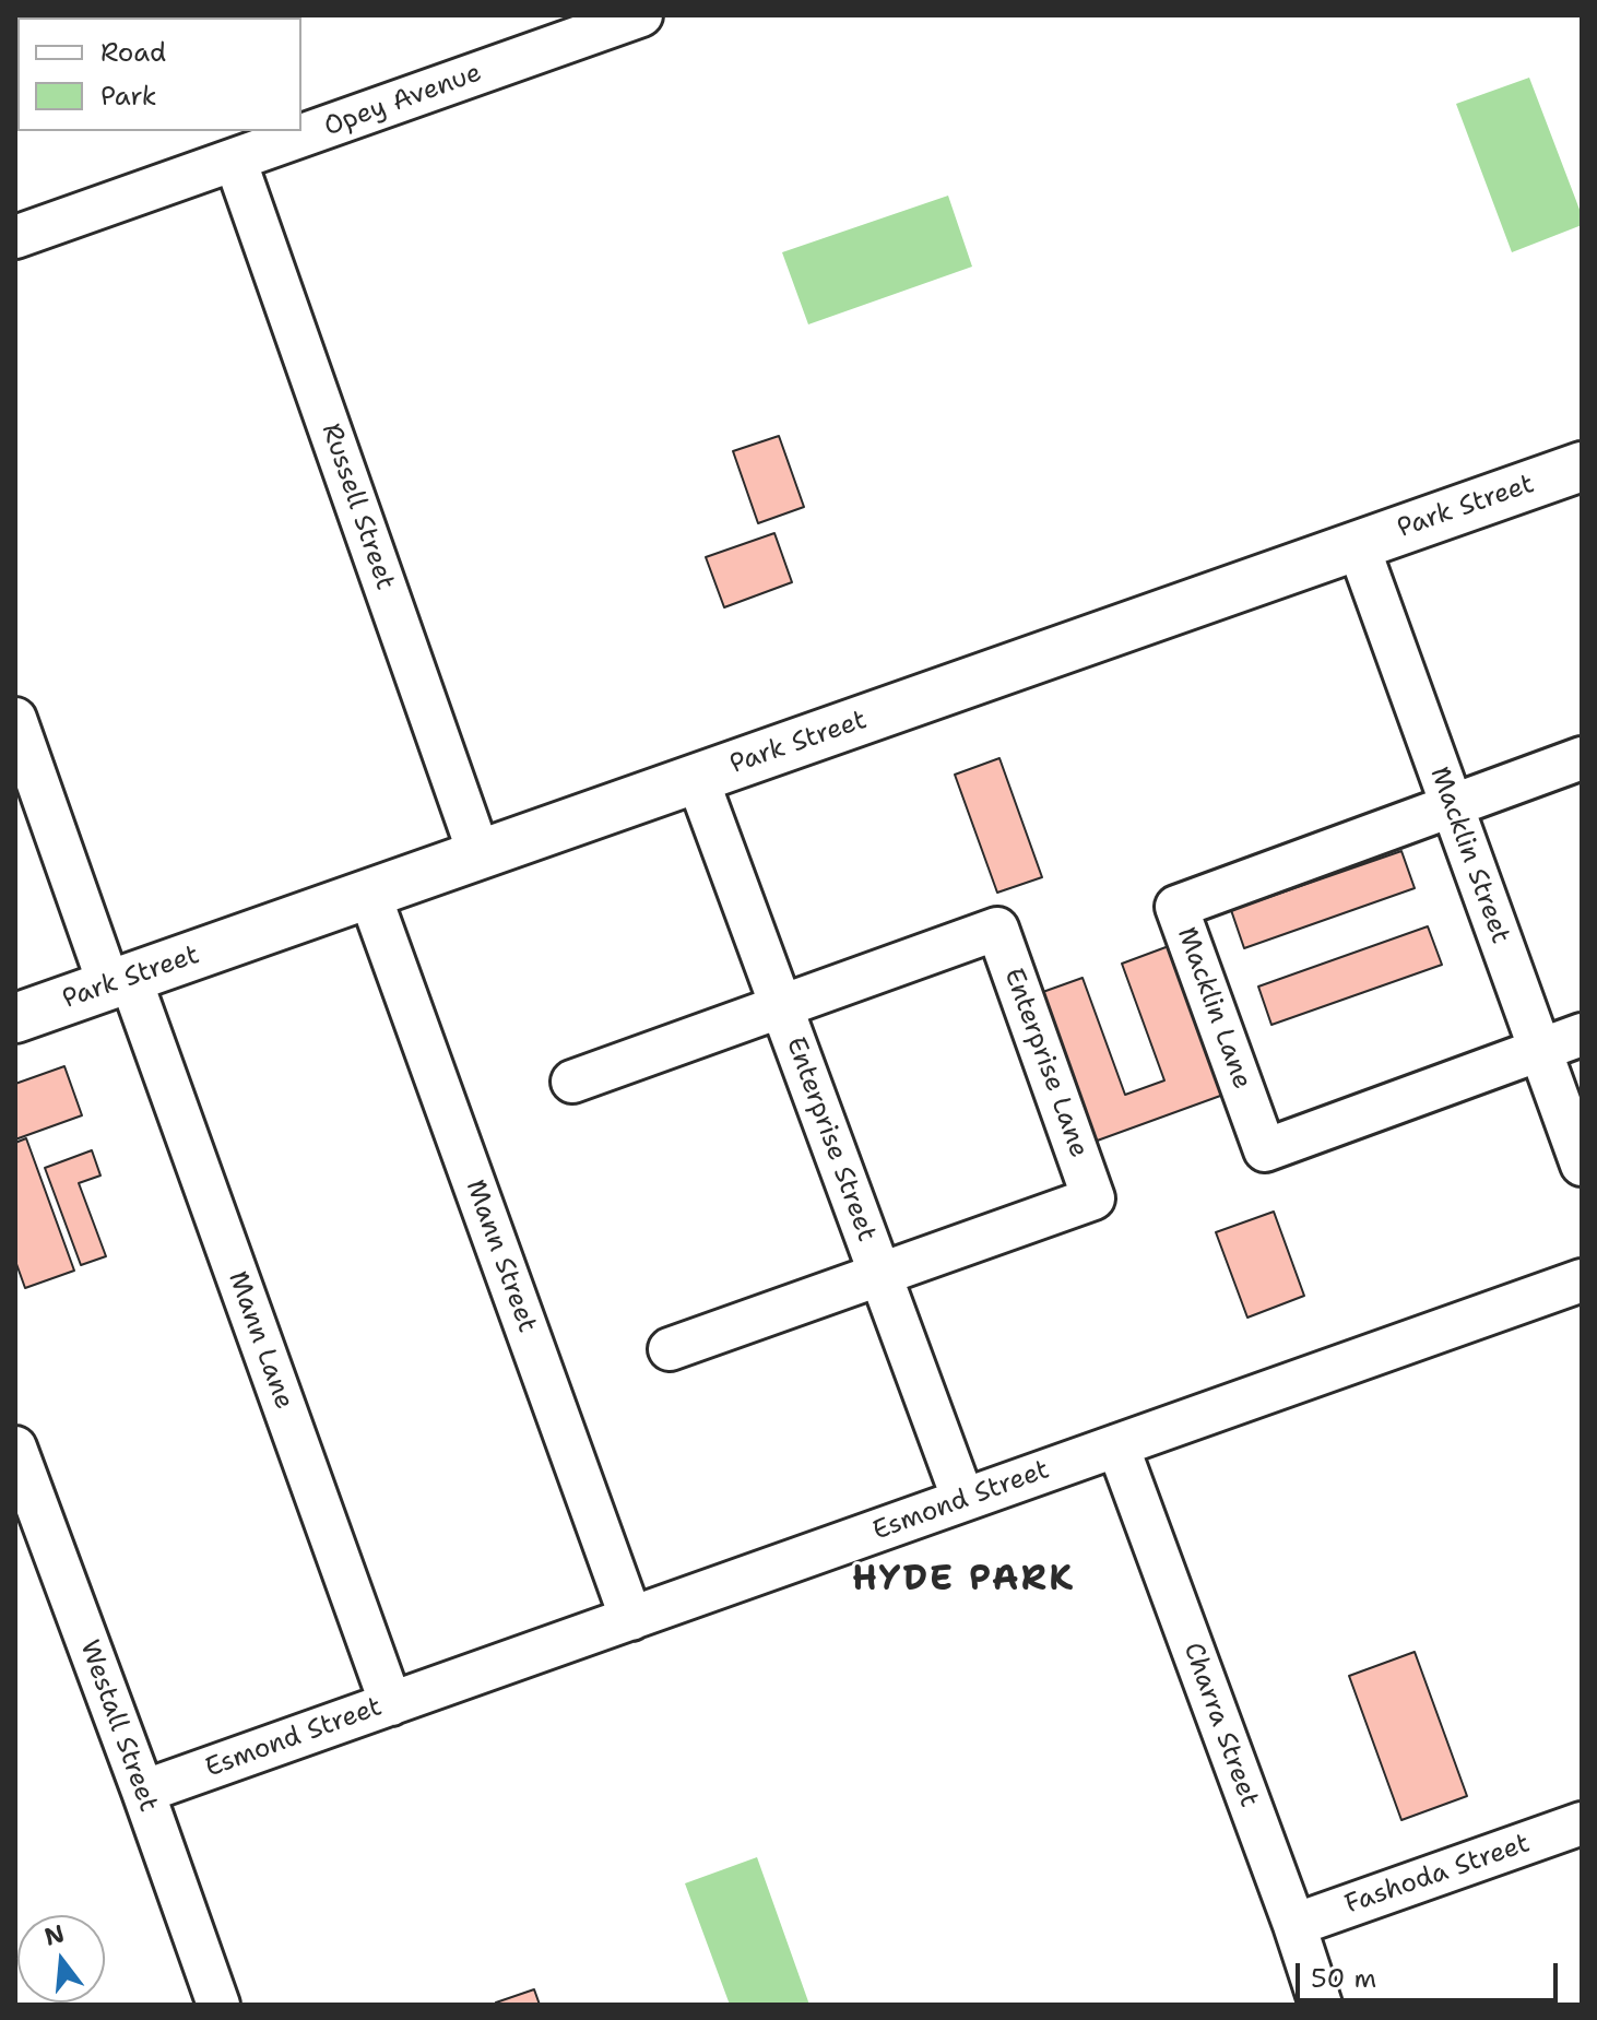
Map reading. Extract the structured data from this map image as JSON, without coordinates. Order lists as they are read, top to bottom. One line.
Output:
{"streets":{"street":["Opey Avenue","Russell Street","Park Street","Macklin Street","Macklin Lane","Enterprise Lane","Enterprise Street","Mann Street","Mann Lane","Esmond Street","Charra Street","Westall Street","Fashoda Street"]},"crossings":[["Opey Avenue","Russell Street"],["Russell Street","Park Street"],["Park Street","Macklin Street"],["Park Street","Enterprise Street"],["Park Street","Mann Street"],["Park Street","Mann Lane"],["Macklin Street","Macklin Lane"],["Enterprise Lane","Enterprise Street"],["Enterprise Street","Esmond Street"],["Mann Street","Esmond Street"],["Mann Lane","Esmond Street"],["Esmond Street","Charra Street"],["Esmond Street","Westall Street"],["Charra Street","Fashoda Street"]],"districts":["HYDE PARK"],"legend":["Road","Park"],"scale_bar":"50 m","north":"top"}
